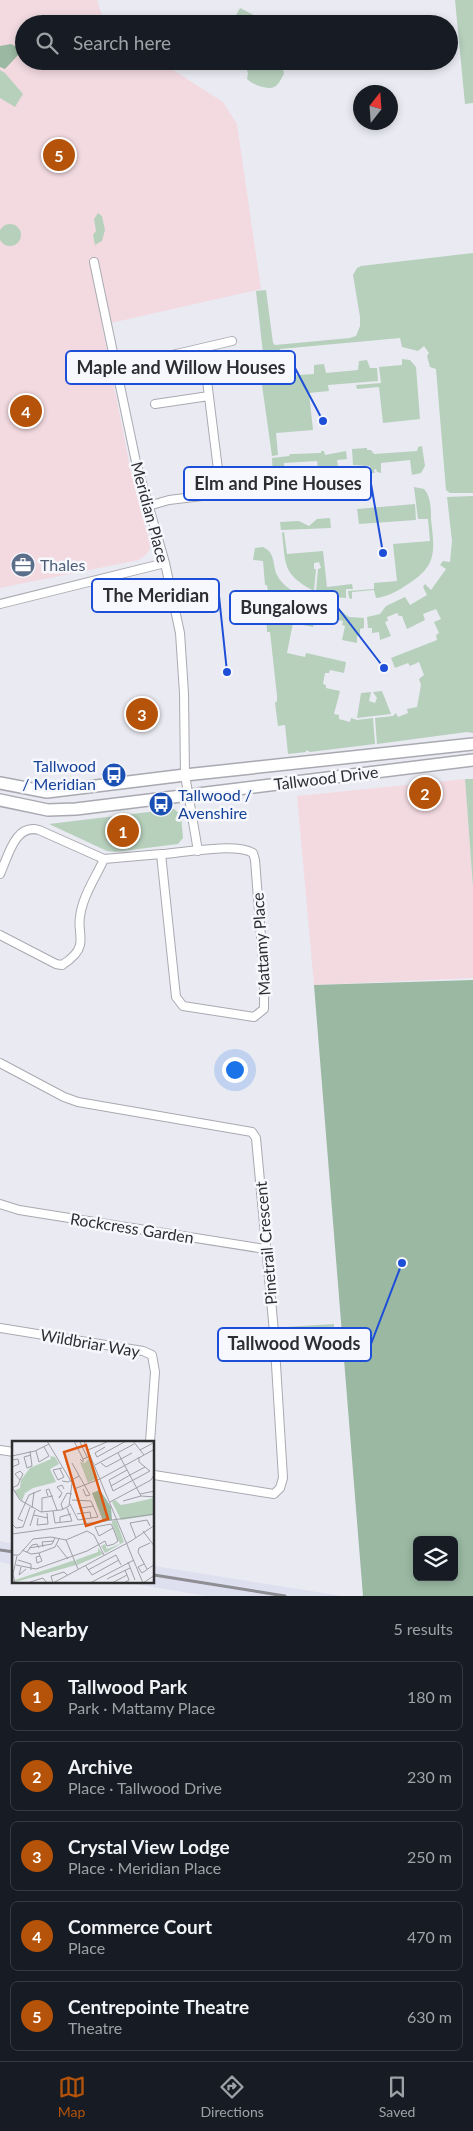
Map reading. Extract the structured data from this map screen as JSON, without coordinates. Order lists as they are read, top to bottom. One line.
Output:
{"streets":{"street":["Meridian Place","Tallwood Drive","Mattamy Place","Rockcress Garden","Pinetrail Crescent","Wildbriar Way"]},"crossings":[["Meridian Place","Tallwood Drive"],["Meridian Place","Mattamy Place"],["Rockcress Garden","Pinetrail Crescent"]],"places":{"other":["Maple and Willow Houses","Elm and Pine Houses","Bungalows","The Meridian","Tallwood Woods"],"office":["Thales"],"bus stop":["Tallwood / Meridian","Tallwood / Avenshire"]},"north":"top","page":{"search":"Search here","pins":["5","4","3","2","1"],"heading":["Nearby","5 results"],"list":[{"mark":"1","name":"Tallwood Park","note":"Park · Mattamy Place","value":"180 m"},{"mark":"2","name":"Archive","note":"Place · Tallwood Drive","value":"230 m"},{"mark":"3","name":"Crystal View Lodge","note":"Place · Meridian Place","value":"250 m"},{"mark":"4","name":"Commerce Court","note":"Place","value":"470 m"},{"mark":"5","name":"Centrepointe Theatre","note":"Theatre","value":"630 m"}],"nav":["Map","Directions","Saved"]}}
